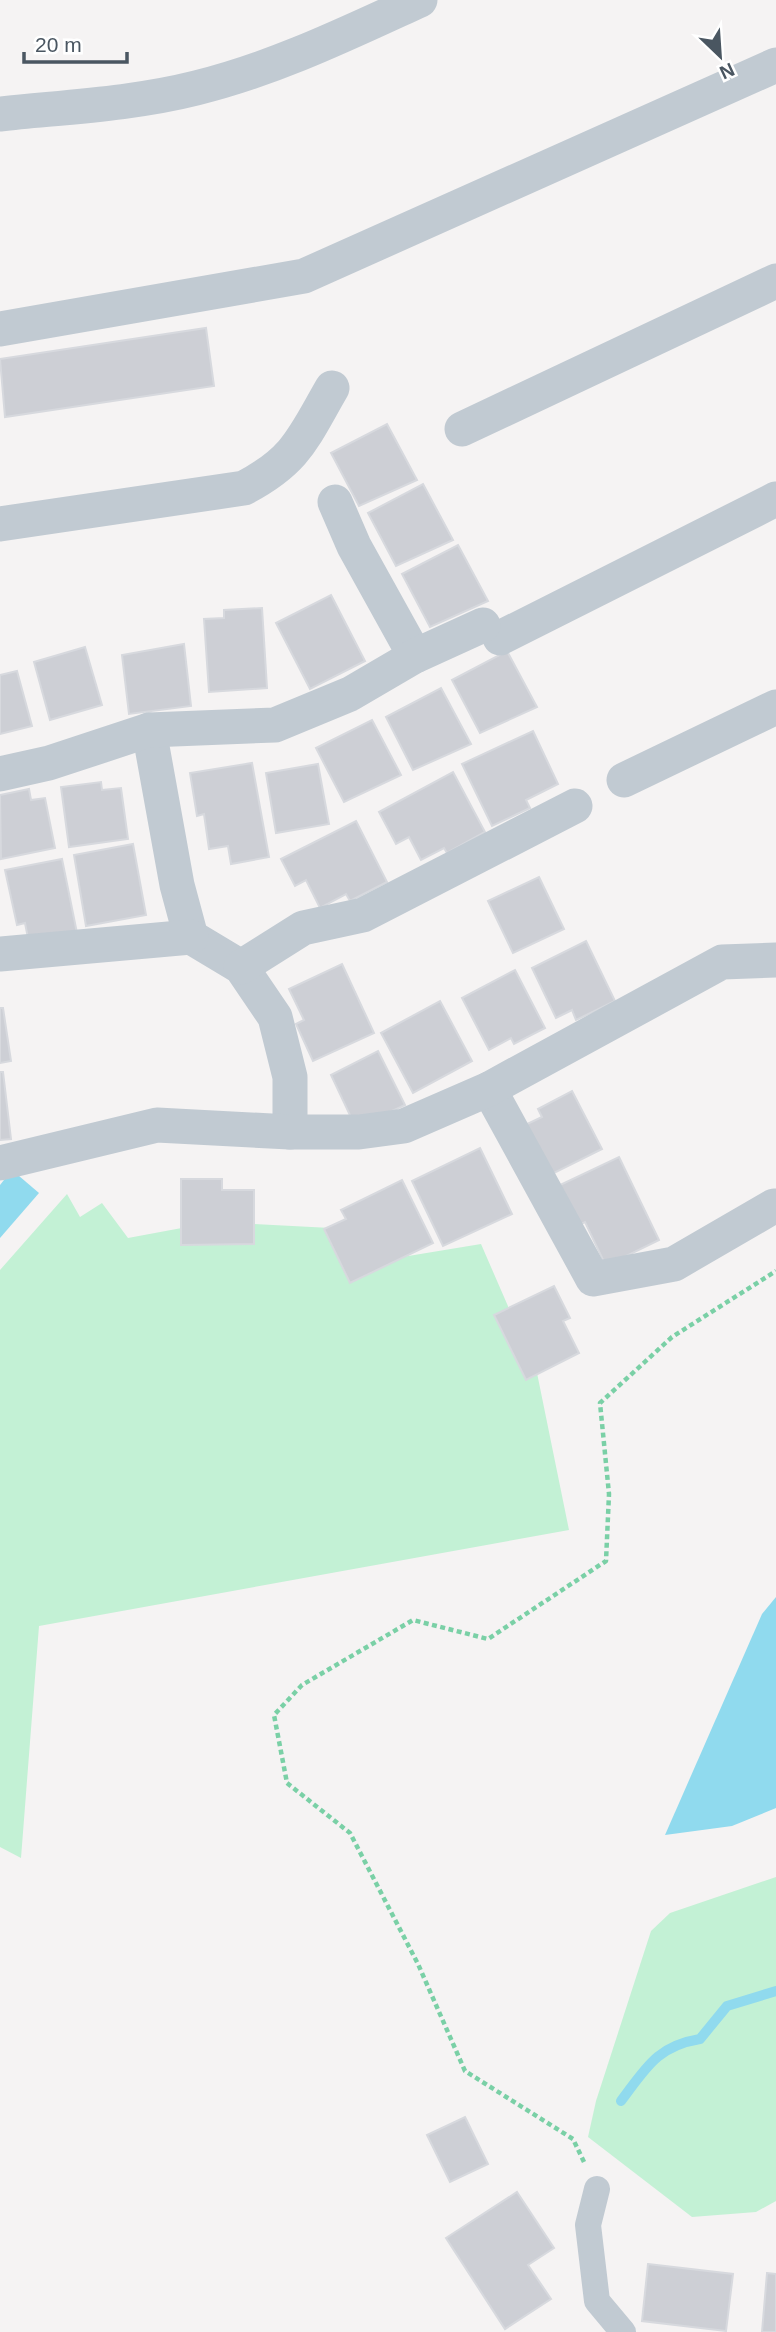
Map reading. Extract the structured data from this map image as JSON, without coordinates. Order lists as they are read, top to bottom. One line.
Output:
{"scale_bar":"20 m","north":"bottom right"}
